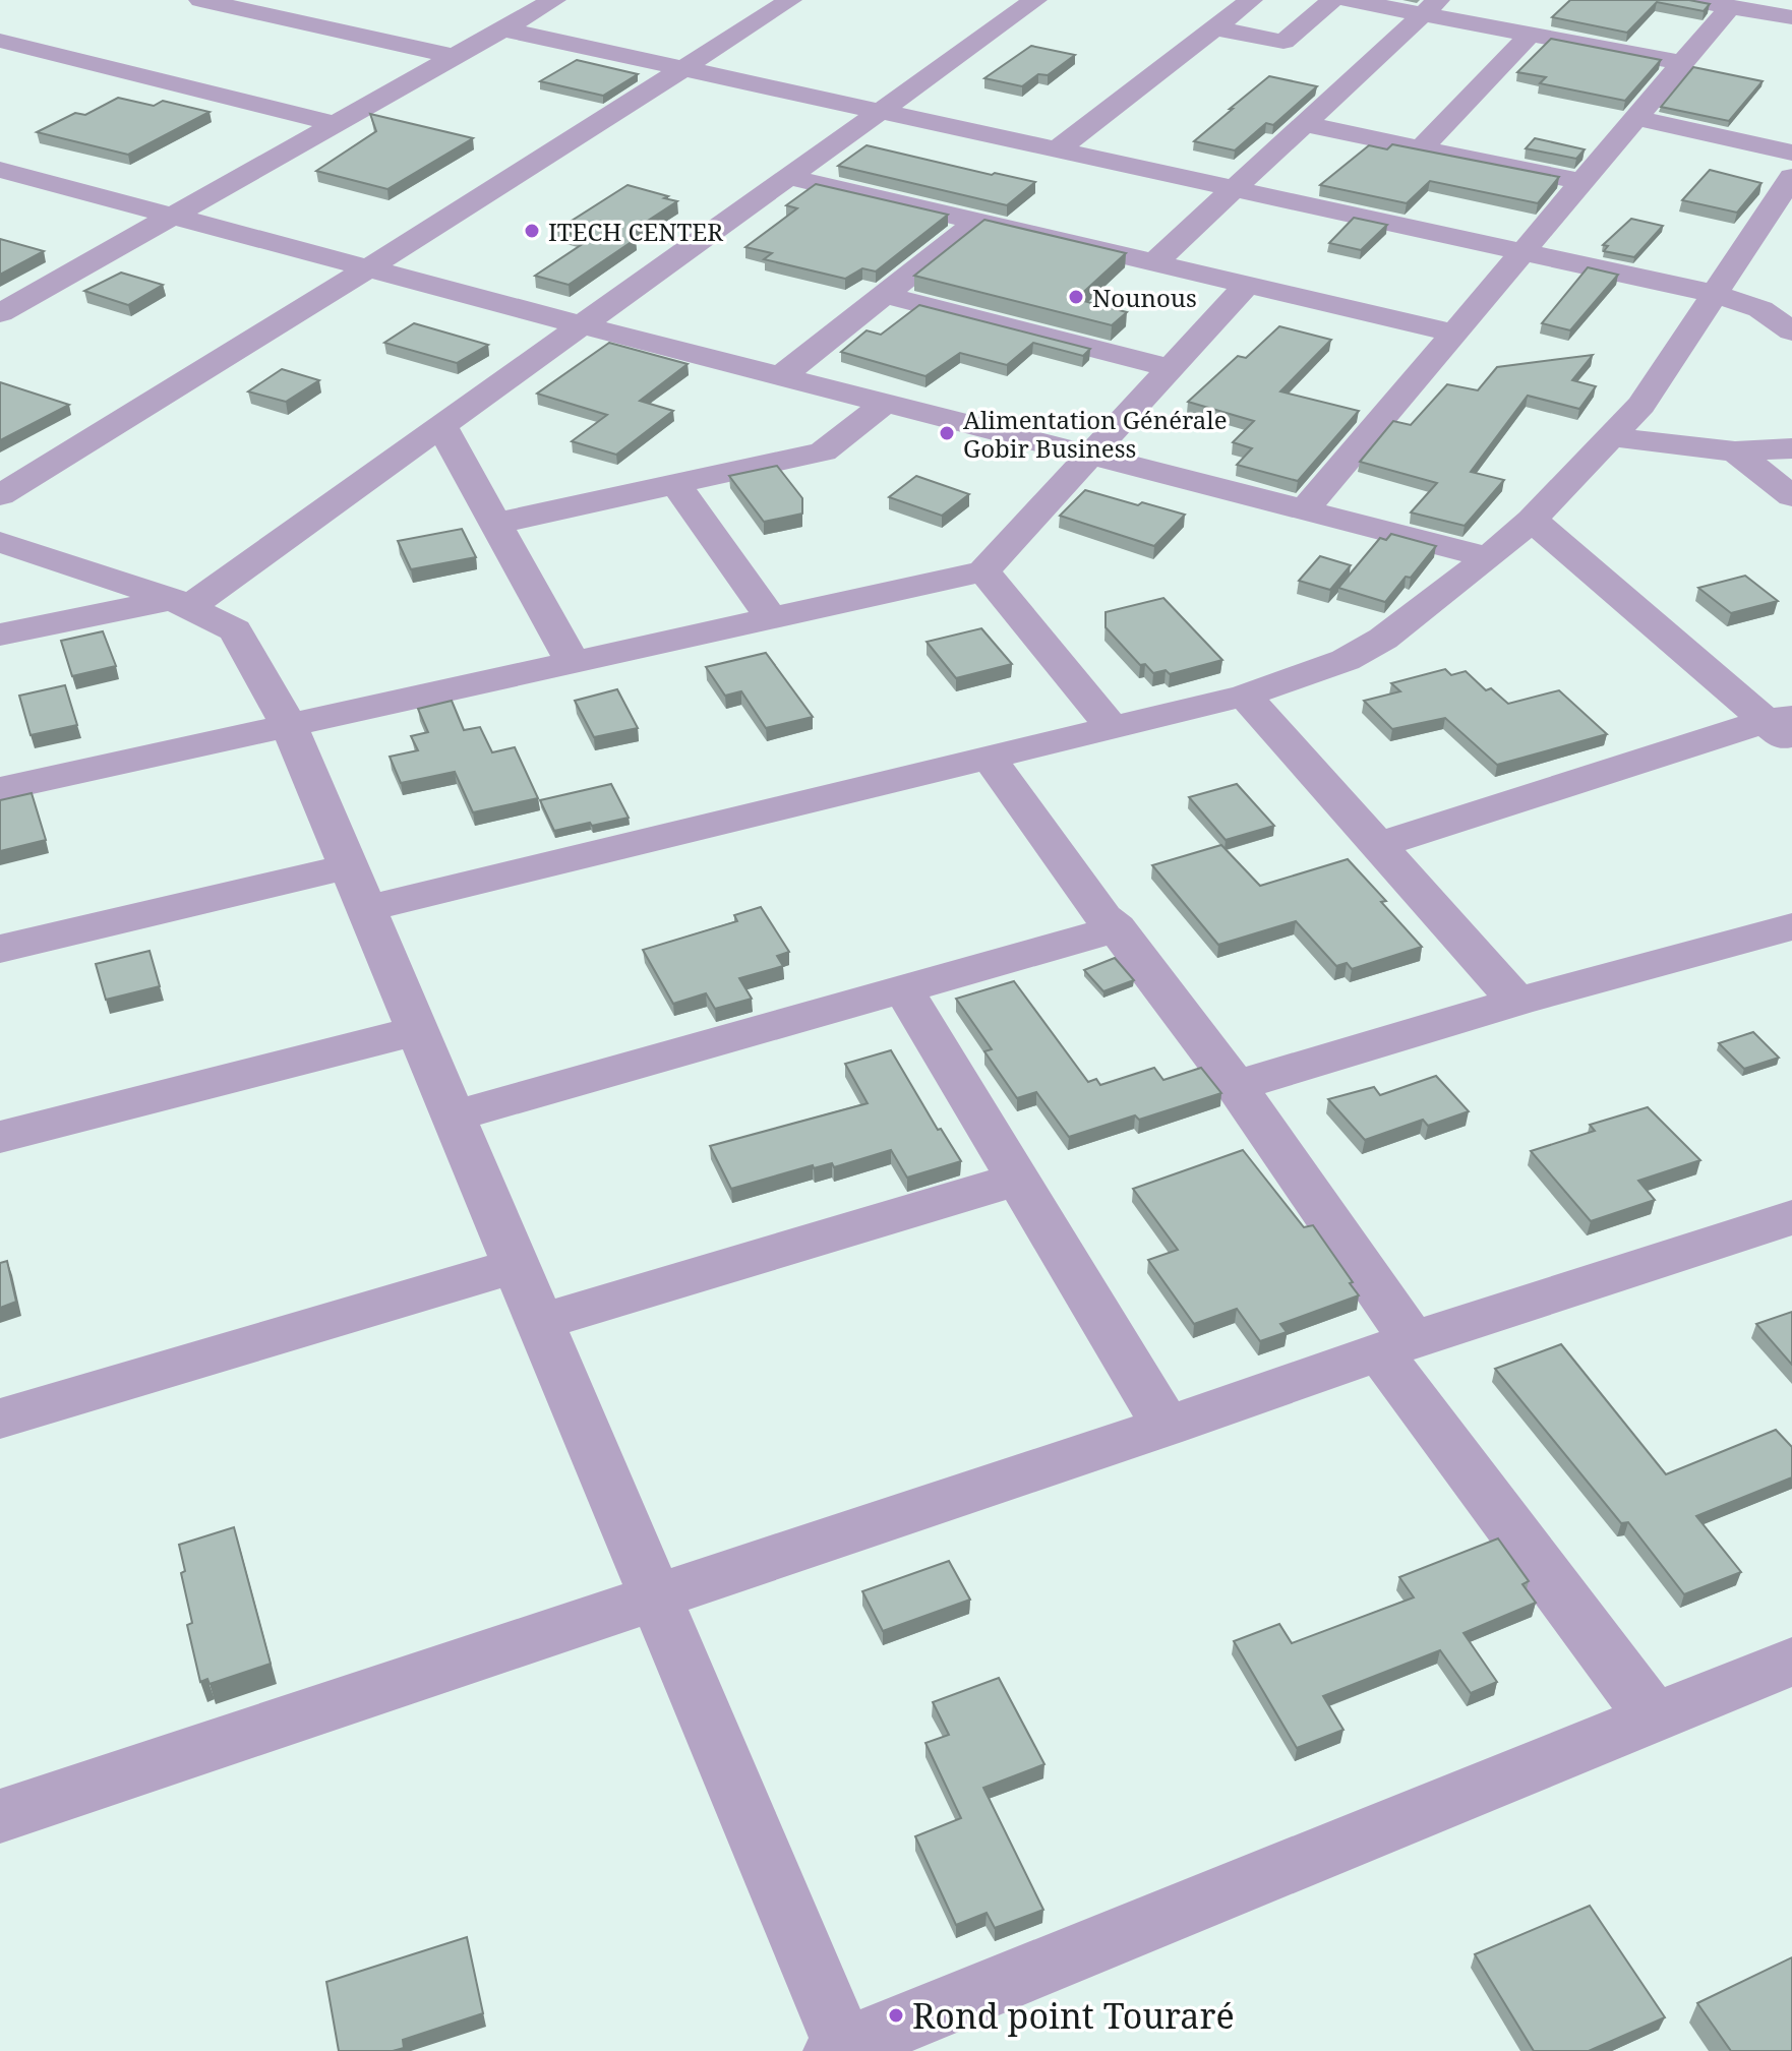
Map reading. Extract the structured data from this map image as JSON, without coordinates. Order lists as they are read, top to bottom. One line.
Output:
{"places":["ITECH CENTER","Nounous","Alimentation Générale Gobir Business","Rond point Touraré"]}
